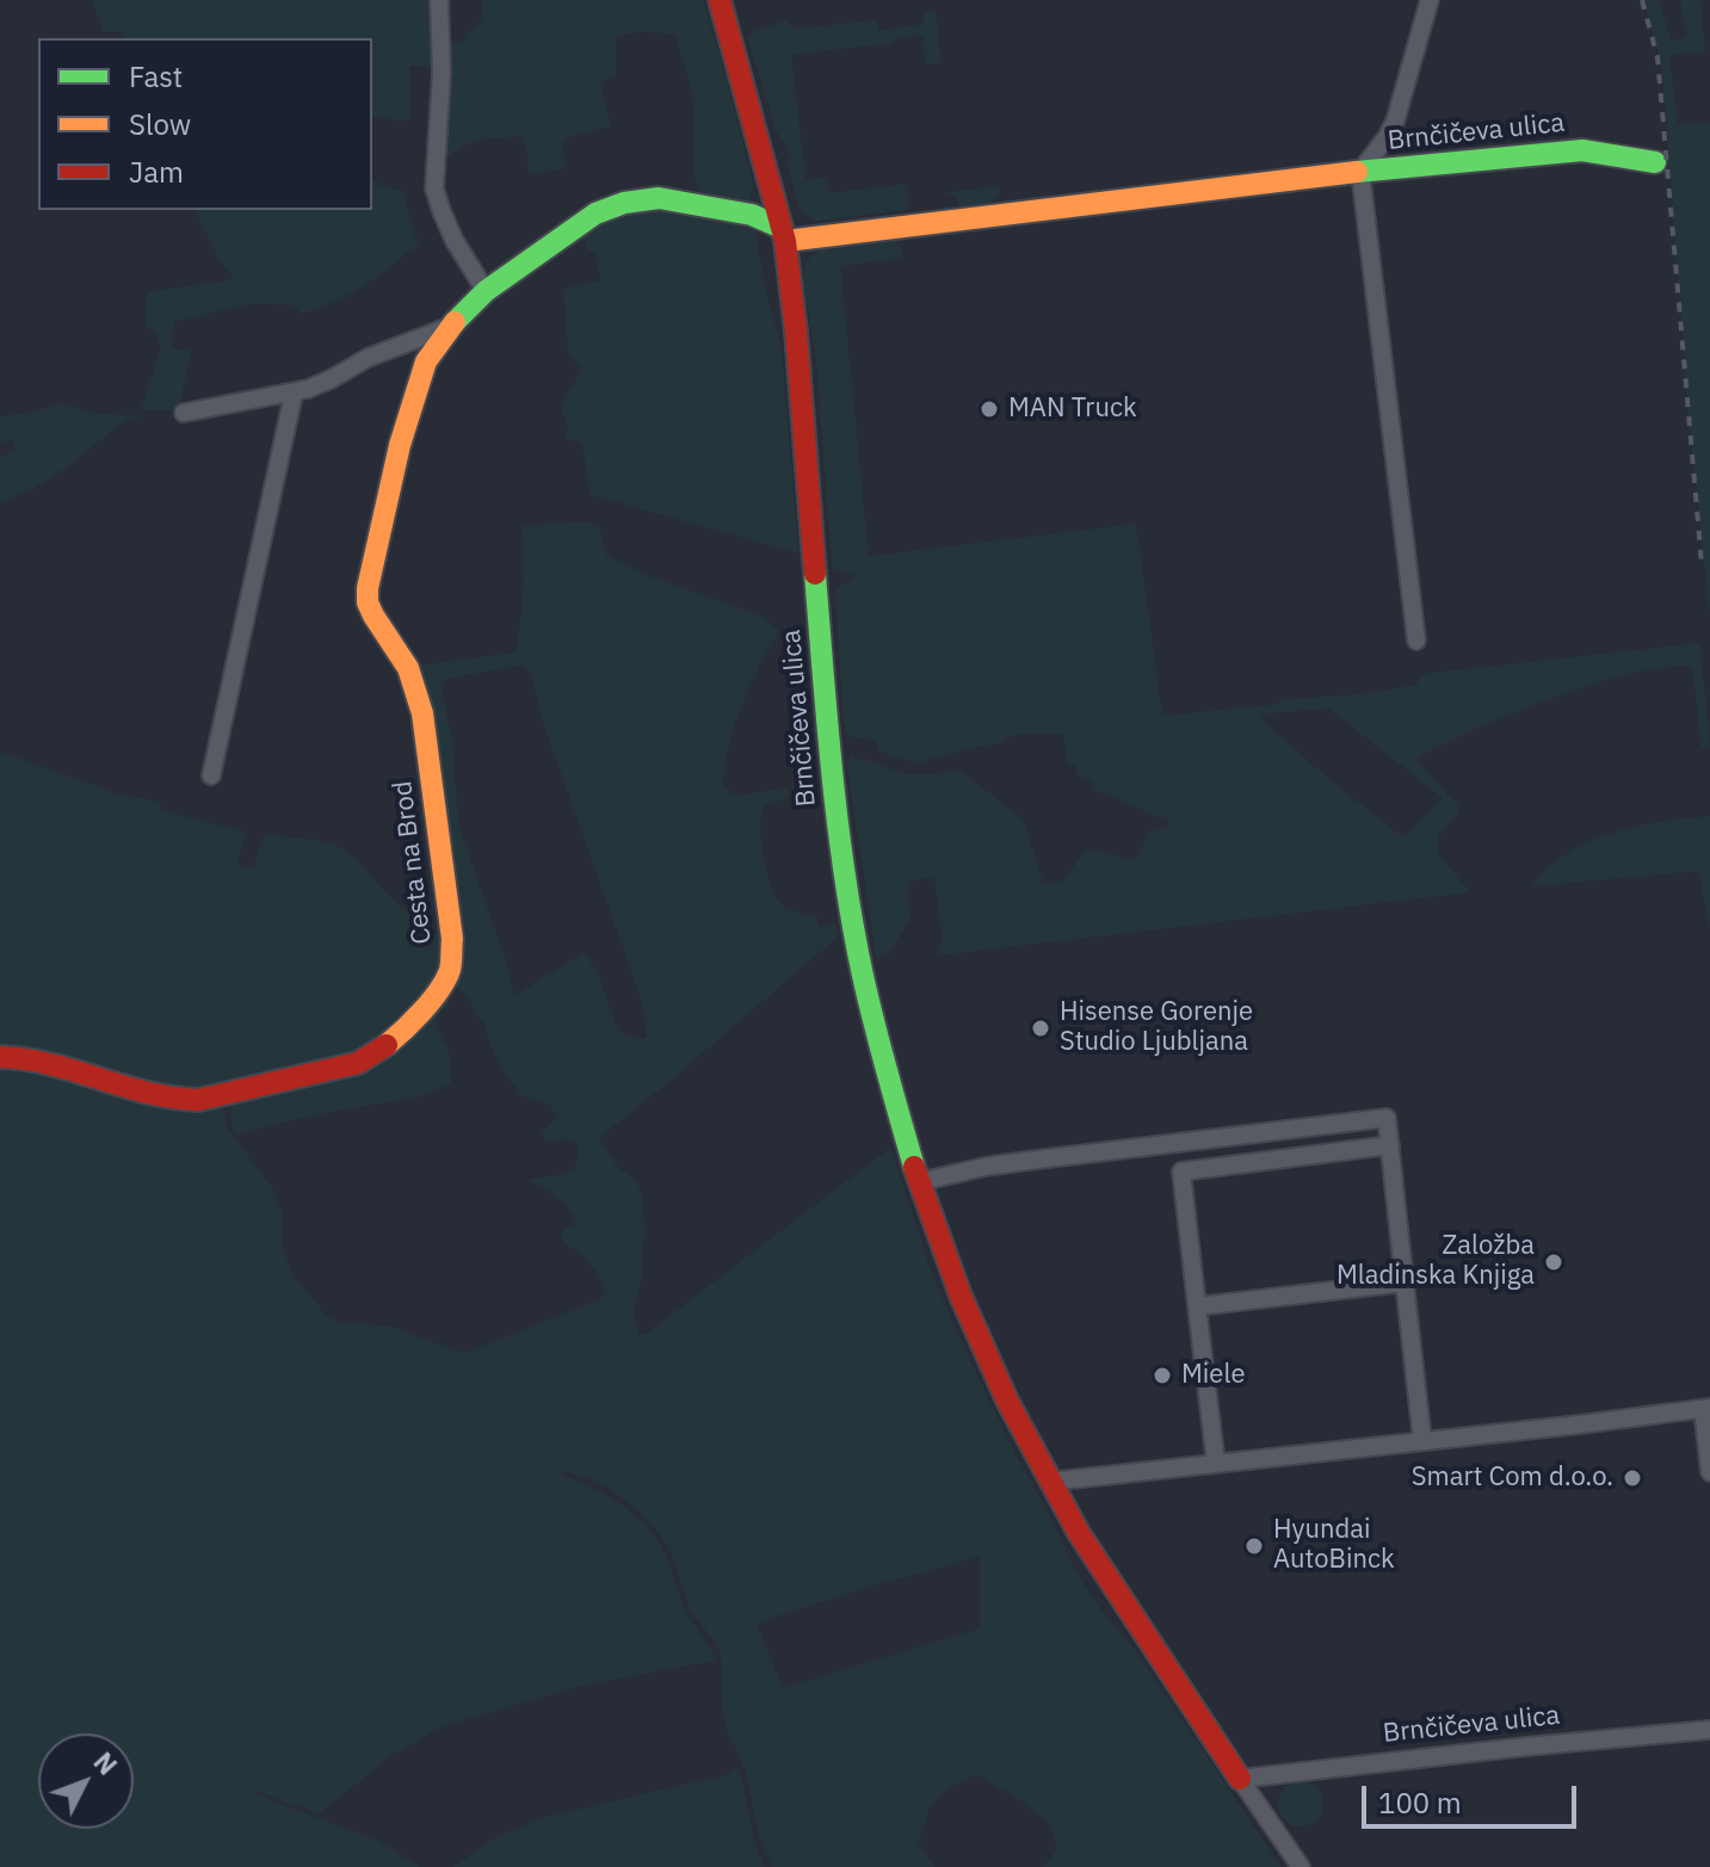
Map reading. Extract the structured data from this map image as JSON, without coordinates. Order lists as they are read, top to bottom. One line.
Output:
{"streets":{"street":["Brnčičeva ulica","Cesta na Brod"]},"crossings":[["Brnčičeva ulica","Cesta na Brod"]],"places":["MAN Truck","Hisense Gorenje Studio Ljubljana","Založba Mladinska Knjiga","Miele","Smart Com d.o.o.","Hyundai AutoBinck"],"legend":["Fast","Slow","Jam"],"scale_bar":"100 m","north":"top right"}
